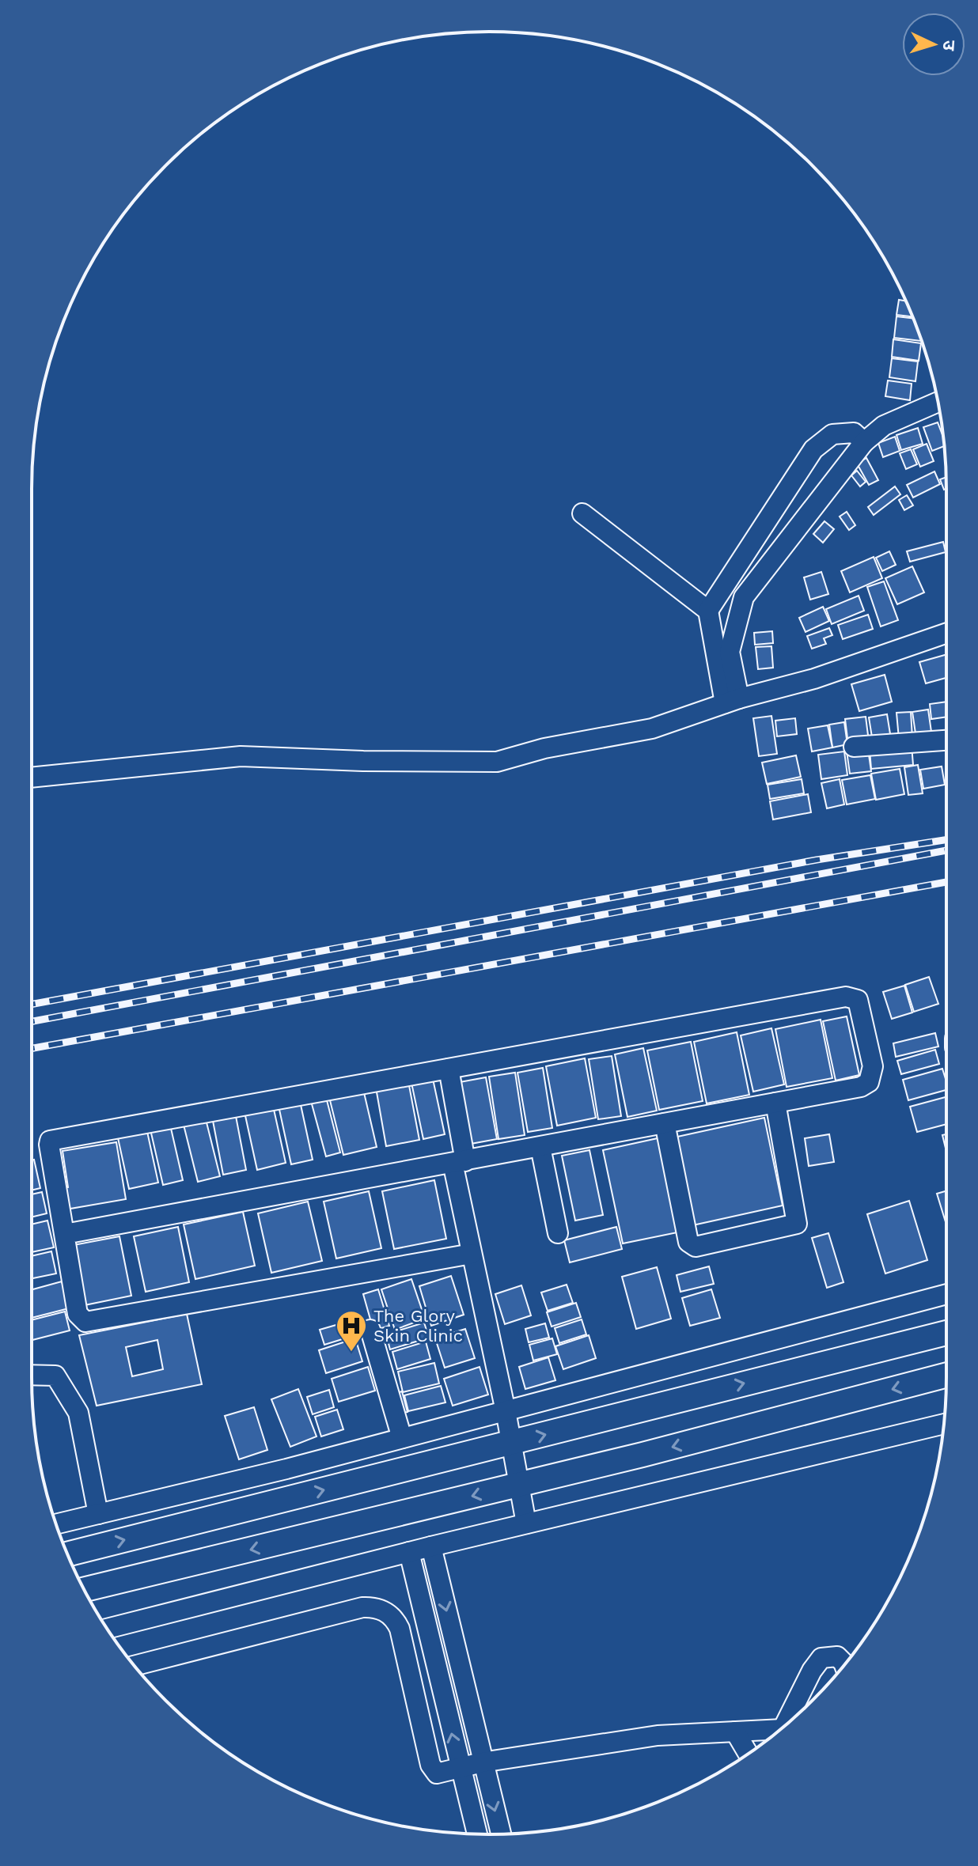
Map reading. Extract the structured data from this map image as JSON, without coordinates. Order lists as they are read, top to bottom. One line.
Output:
{"places":{"hospital":["The Glory Skin Clinic"]},"north":"right"}
